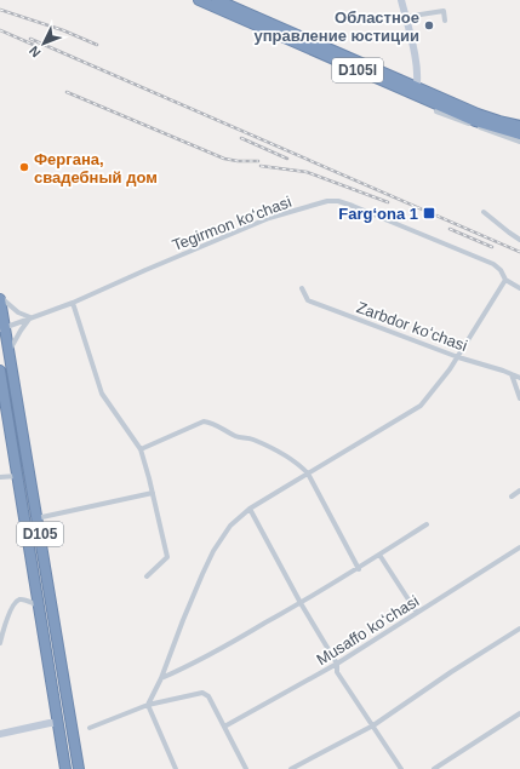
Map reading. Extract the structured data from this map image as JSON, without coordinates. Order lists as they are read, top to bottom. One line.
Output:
{"streets":{"highway":["D105l","D105"],"street":["Tegirmon koʻchasi","Zarbdor koʻchasi","Musaffo koʻchasi"]},"crossings":[["Tegirmon koʻchasi","D105"]],"places":{"other":["Областное управление юстиции","Фергана, свадебный дом"],"transit":["Farg‘ona 1"]},"north":"bottom left"}
